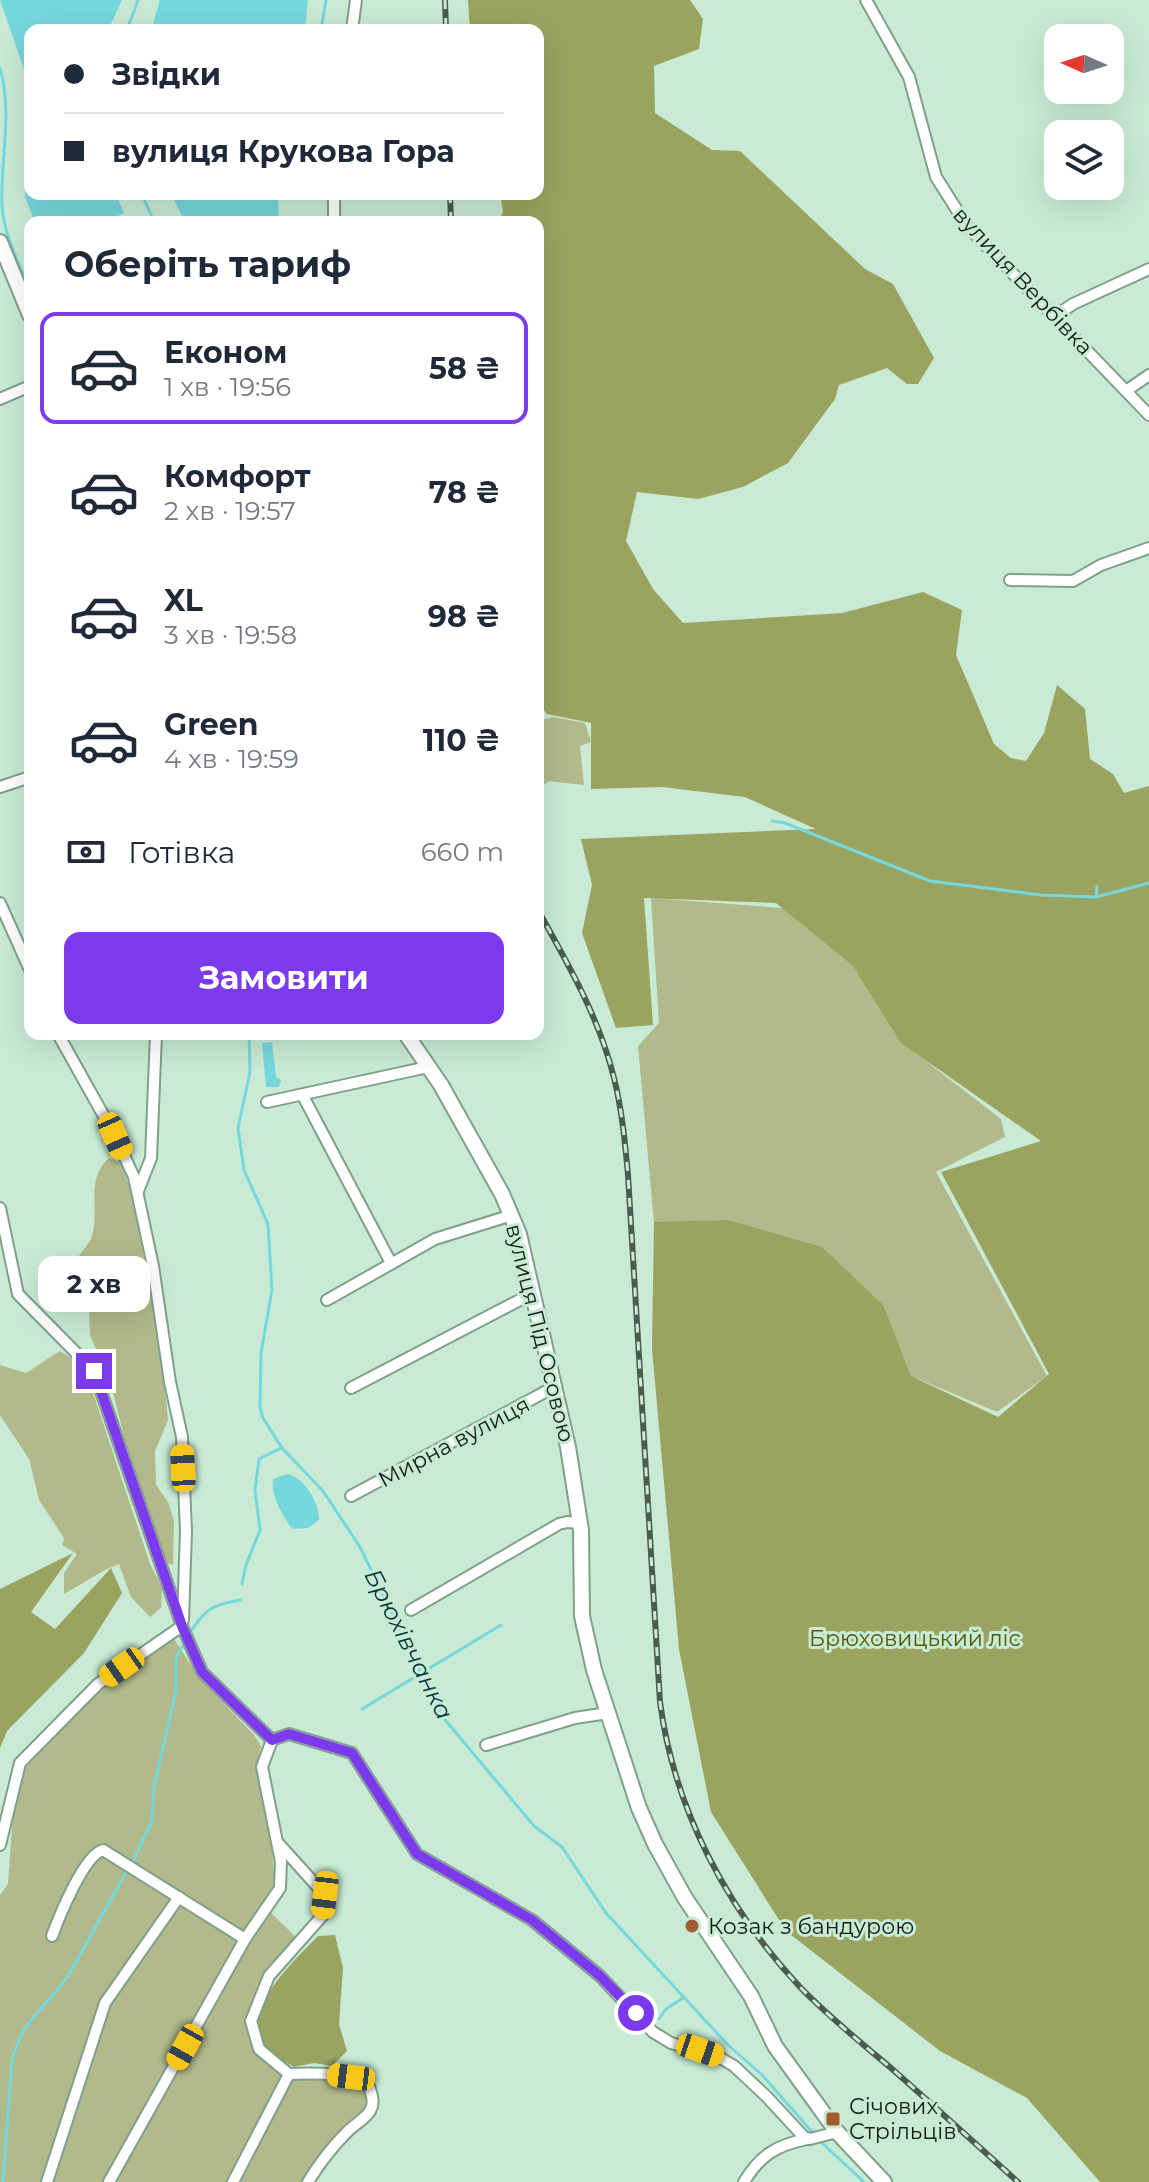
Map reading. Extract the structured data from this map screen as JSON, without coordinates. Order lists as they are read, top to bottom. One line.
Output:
{"streets":{"street":["вулиця Вербівка","вулиця Під Осовою","Мирна вулиця"]},"crossings":[["вулиця Під Осовою","Мирна вулиця"]],"water":["Брюхівчанка"],"parks":["Брюховицький ліс"],"places":{"other":["Козак з бандурою"],"transit":["Січових Стрільців"]},"north":"left","page":{"banner":["Звідки","вулиця Крукова Гора"],"heading":"Оберіть тариф","list":[{"name":"Економ","note":"1 хв · 19:56","value":"58 ₴"},{"name":"Комфорт","note":"2 хв · 19:57","value":"78 ₴"},{"name":"XL","note":"3 хв · 19:58","value":"98 ₴"},{"name":"Green","note":"4 хв · 19:59","value":"110 ₴"}],"pay":["Готівка","660 m"],"buttons":"Замовити","bubble":"2 хв"}}
